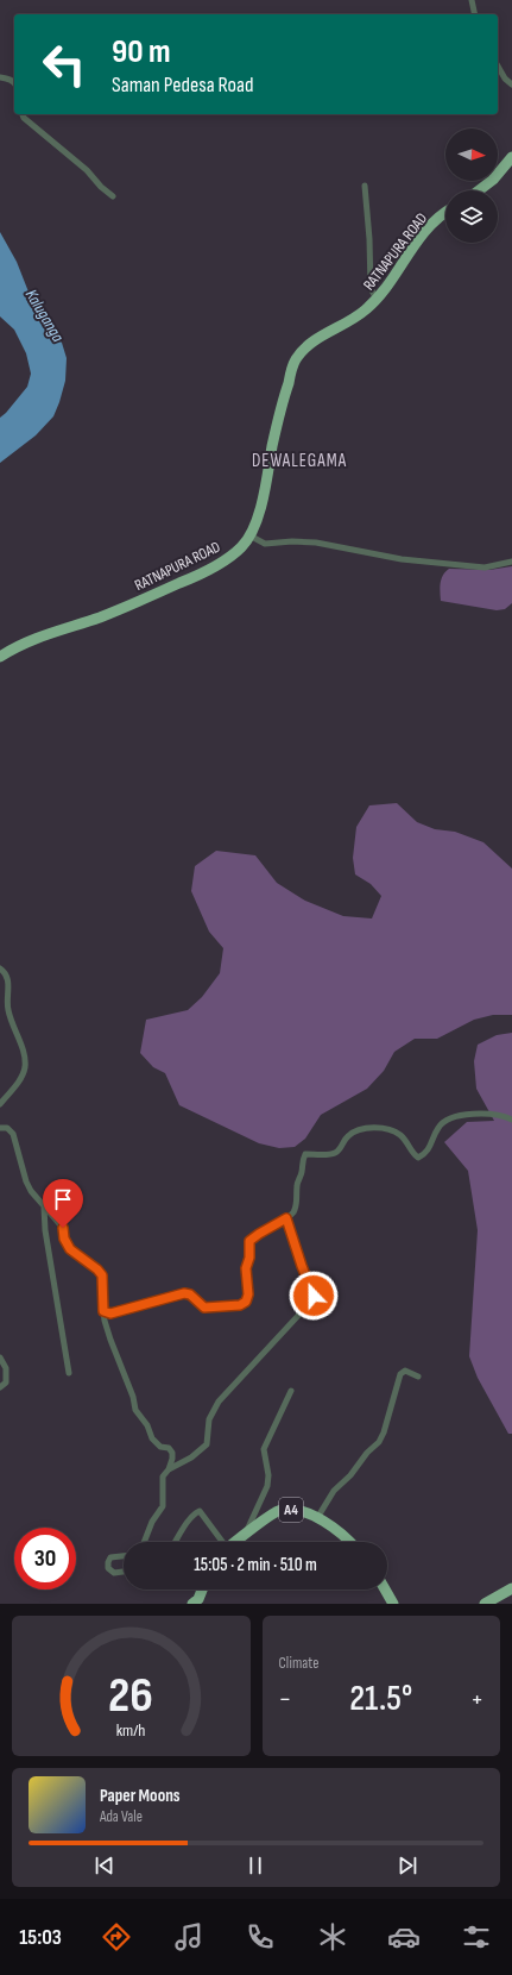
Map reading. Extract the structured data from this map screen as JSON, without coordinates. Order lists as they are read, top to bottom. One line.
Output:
{"streets":{"highway":["RATNAPURA ROAD","A4"]},"districts":["DEWALEGAMA"],"water":["Kaluganga"],"north":"right","page":{"turn":["90 m","Saman Pedesa Road"],"limit":"30","trip":"15:05 · 2 min · 510 m","tile":"Climate","heat":["−","21.5°","+"],"song":["Paper Moons","Ada Vale"],"tabs":"15:03","gauge":["26","km/h"]}}
